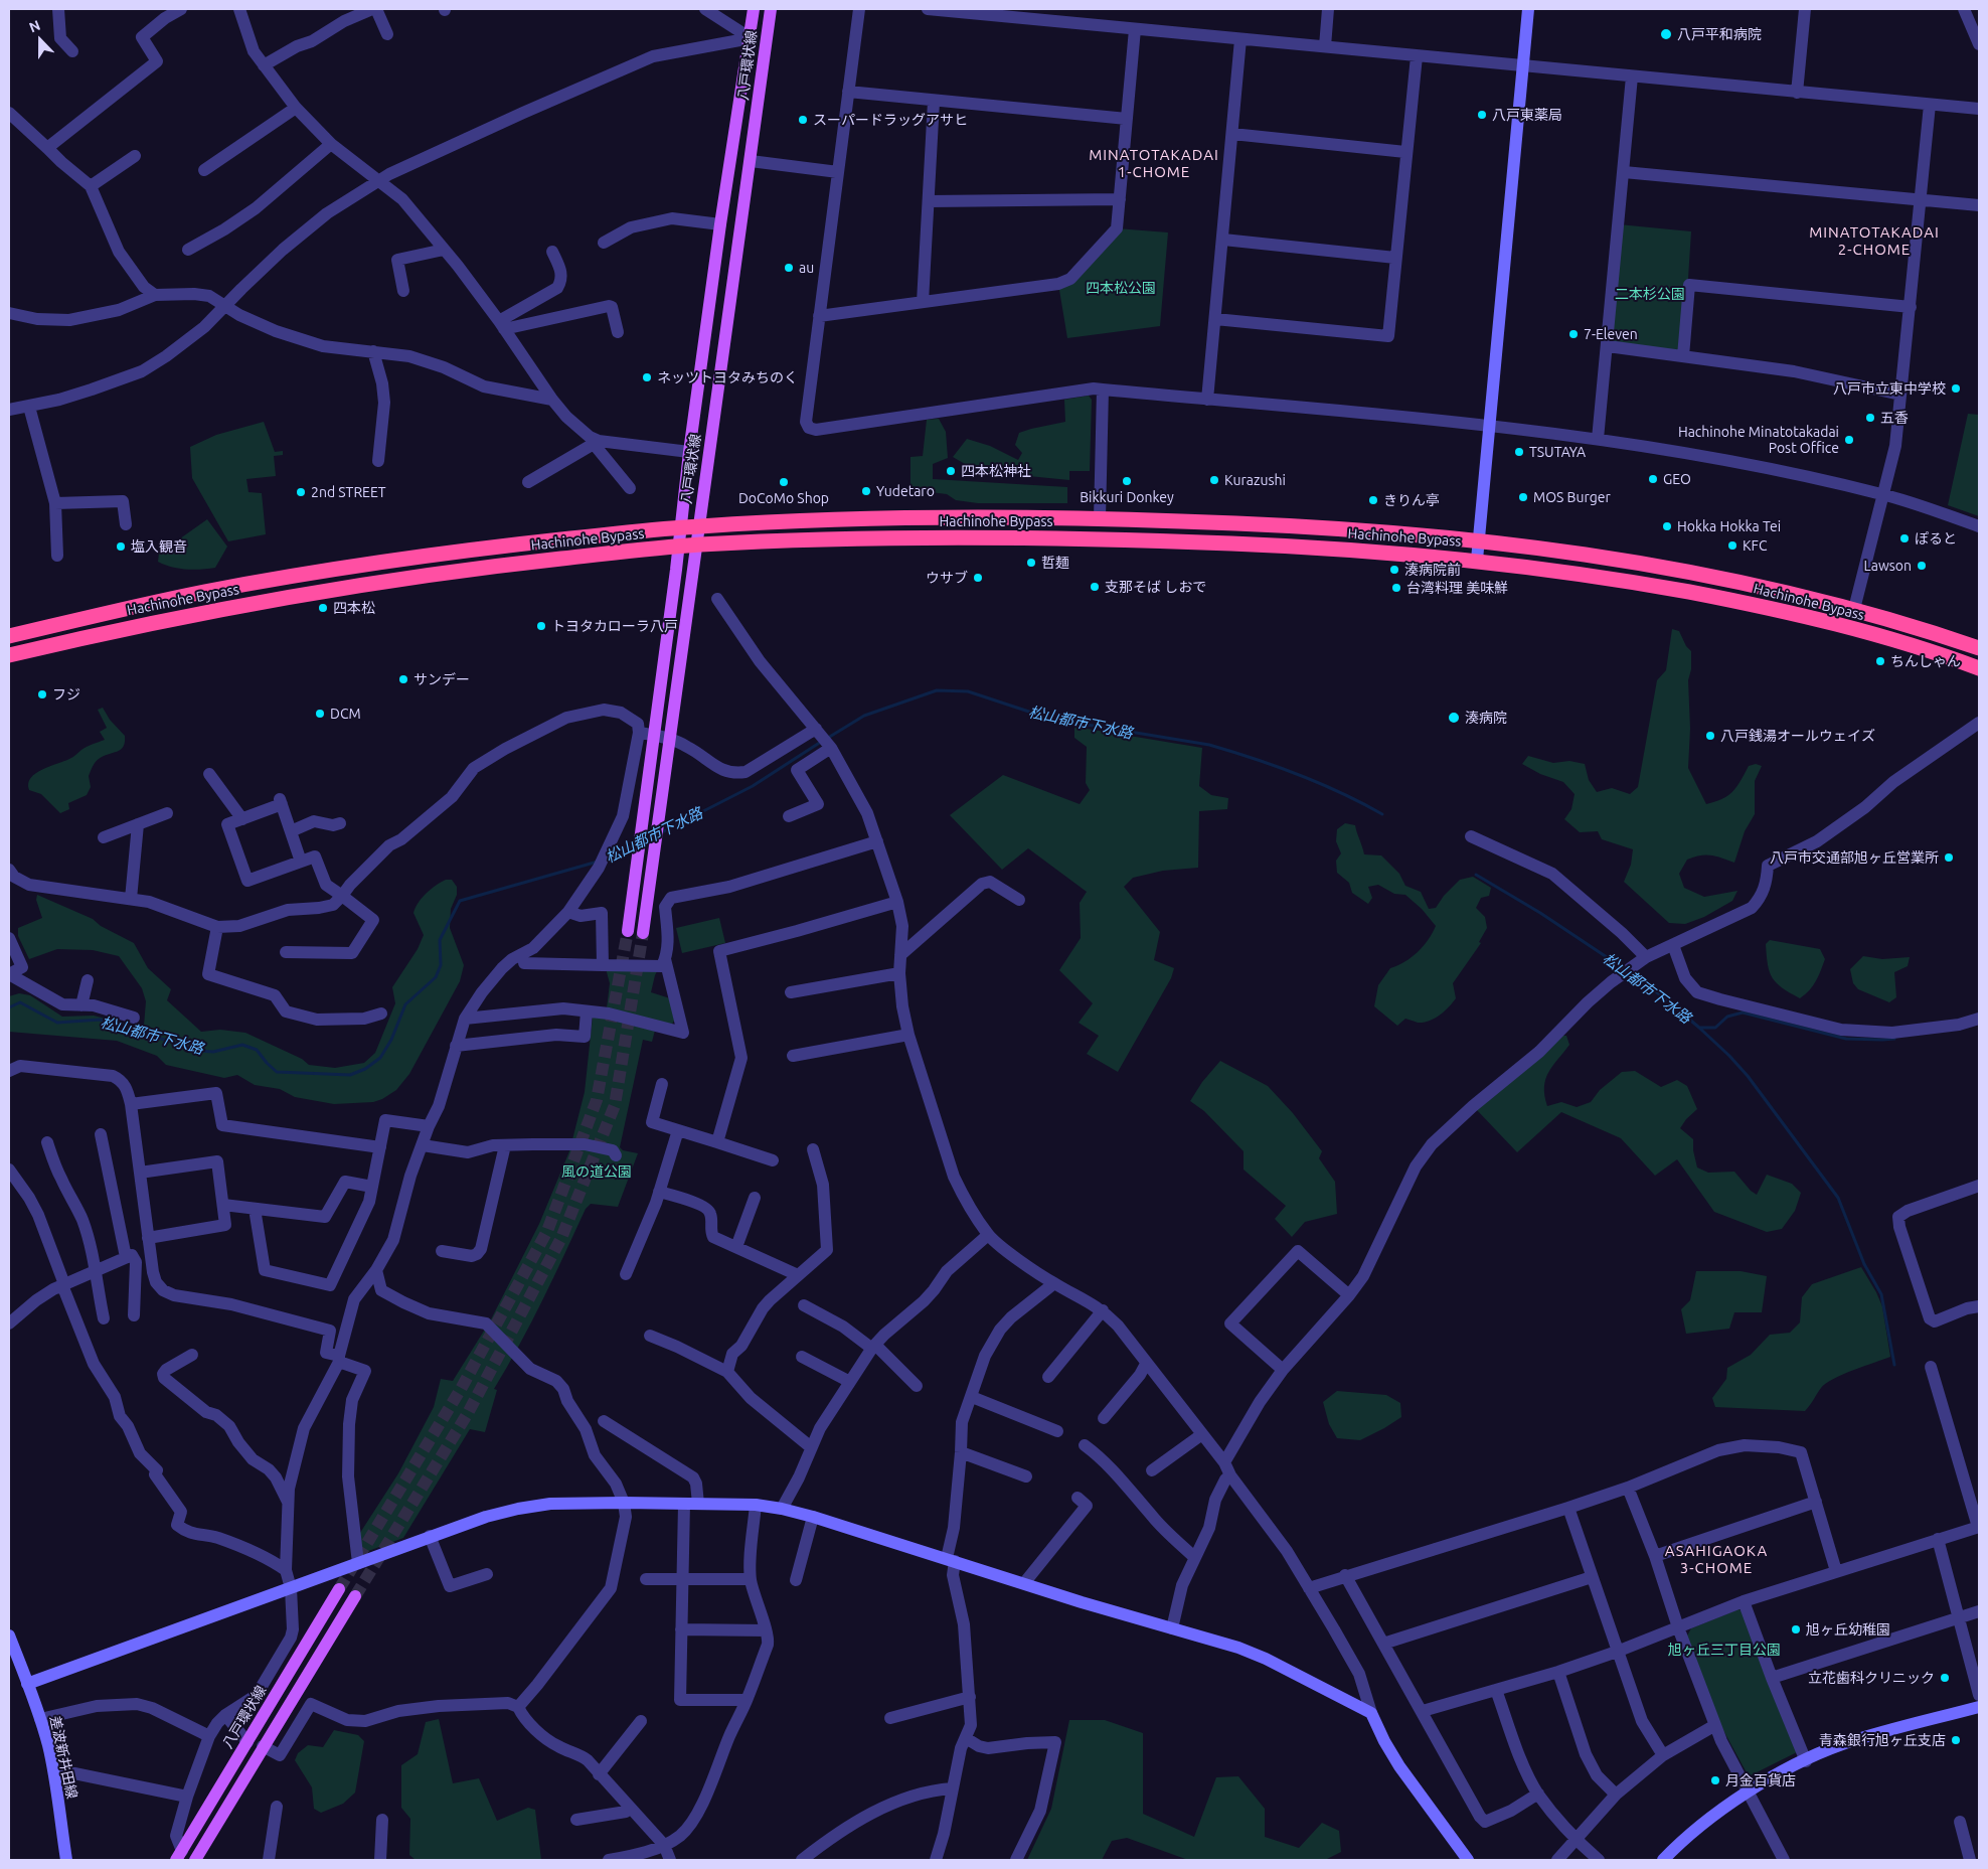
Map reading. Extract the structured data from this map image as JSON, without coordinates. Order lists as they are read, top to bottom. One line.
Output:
{"streets":{"highway":["Hachinohe Bypass"],"main road":["八戸環状線"],"street":["差波新井田線"]},"crossings":[["八戸環状線","Hachinohe Bypass"]],"districts":["MINATOTAKADAI 1-CHOME","MINATOTAKADAI 2-CHOME","ASAHIGAOKA 3-CHOME"],"water":["松山都市下水路"],"parks":["四本松公園","二本杉公園","風の道公園","旭ヶ丘三丁目公園"],"places":["八戸平和病院","八戸東薬局","スーパードラッグアサヒ","au","7-Eleven","ネッツトヨタみちのく","八戸市立東中学校","五香","Hachinohe Minatotakadai Post Office","TSUTAYA","四本松神社","GEO","Kurazushi","Bikkuri Donkey","DoCoMo Shop","Yudetaro","2nd STREET","MOS Burger","きりん亭","Hokka Hokka Tei","ぽると","KFC","塩入観音","哲麺","Lawson","湊病院前","ウサブ","支那そば しおで","台湾料理 美味鮮","四本松","トヨタカローラ八戸","ちんしゃん","サンデー","フジ","DCM","湊病院","八戸銭湯オールウェイズ","八戸市交通部旭ヶ丘営業所","旭ヶ丘幼稚園","立花歯科クリニック","青森銀行旭ヶ丘支店","月金百貨店"],"north":"top"}
